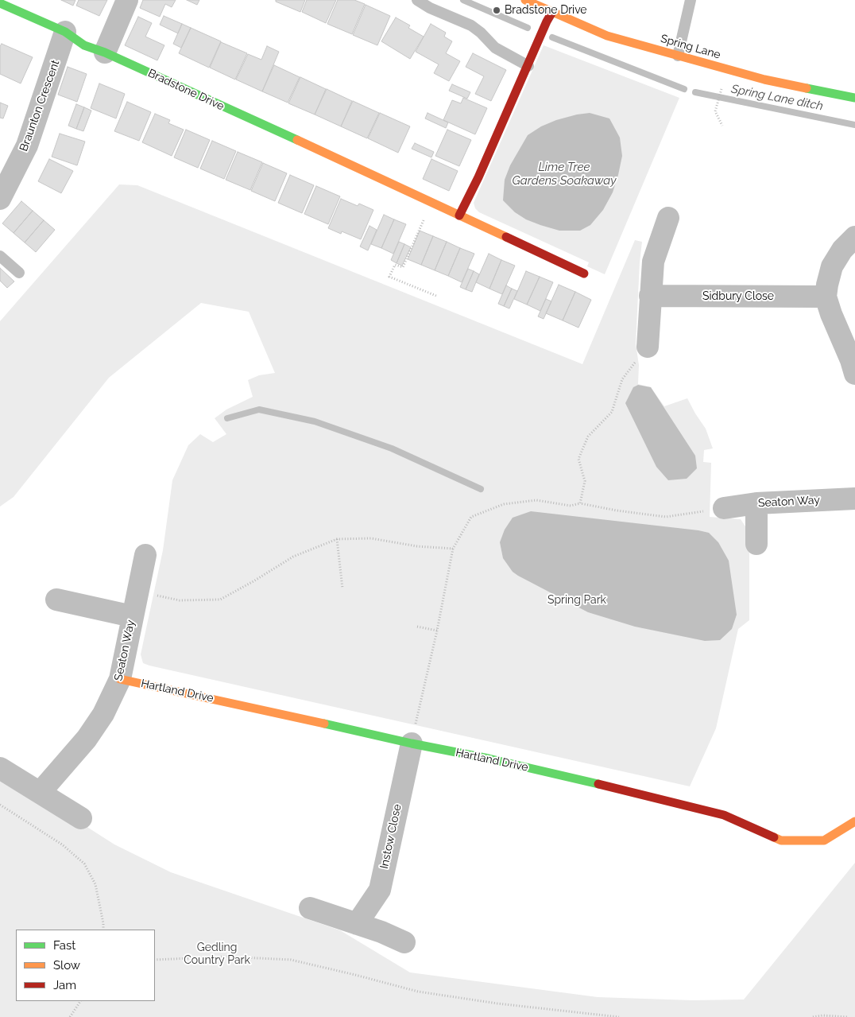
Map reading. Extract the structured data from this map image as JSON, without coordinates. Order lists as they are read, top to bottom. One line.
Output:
{"streets":{"street":["Spring Lane","Bradstone Drive","Braunton Crescent","Sidbury Close","Seaton Way","Hartland Drive","Instow Close"]},"crossings":[["Bradstone Drive","Braunton Crescent"],["Seaton Way","Hartland Drive"],["Hartland Drive","Instow Close"]],"water":["Spring Lane ditch","Lime Tree Gardens Soakaway"],"parks":["Spring Park","Gedling Country Park"],"places":["Bradstone Drive"],"legend":["Fast","Slow","Jam"]}
